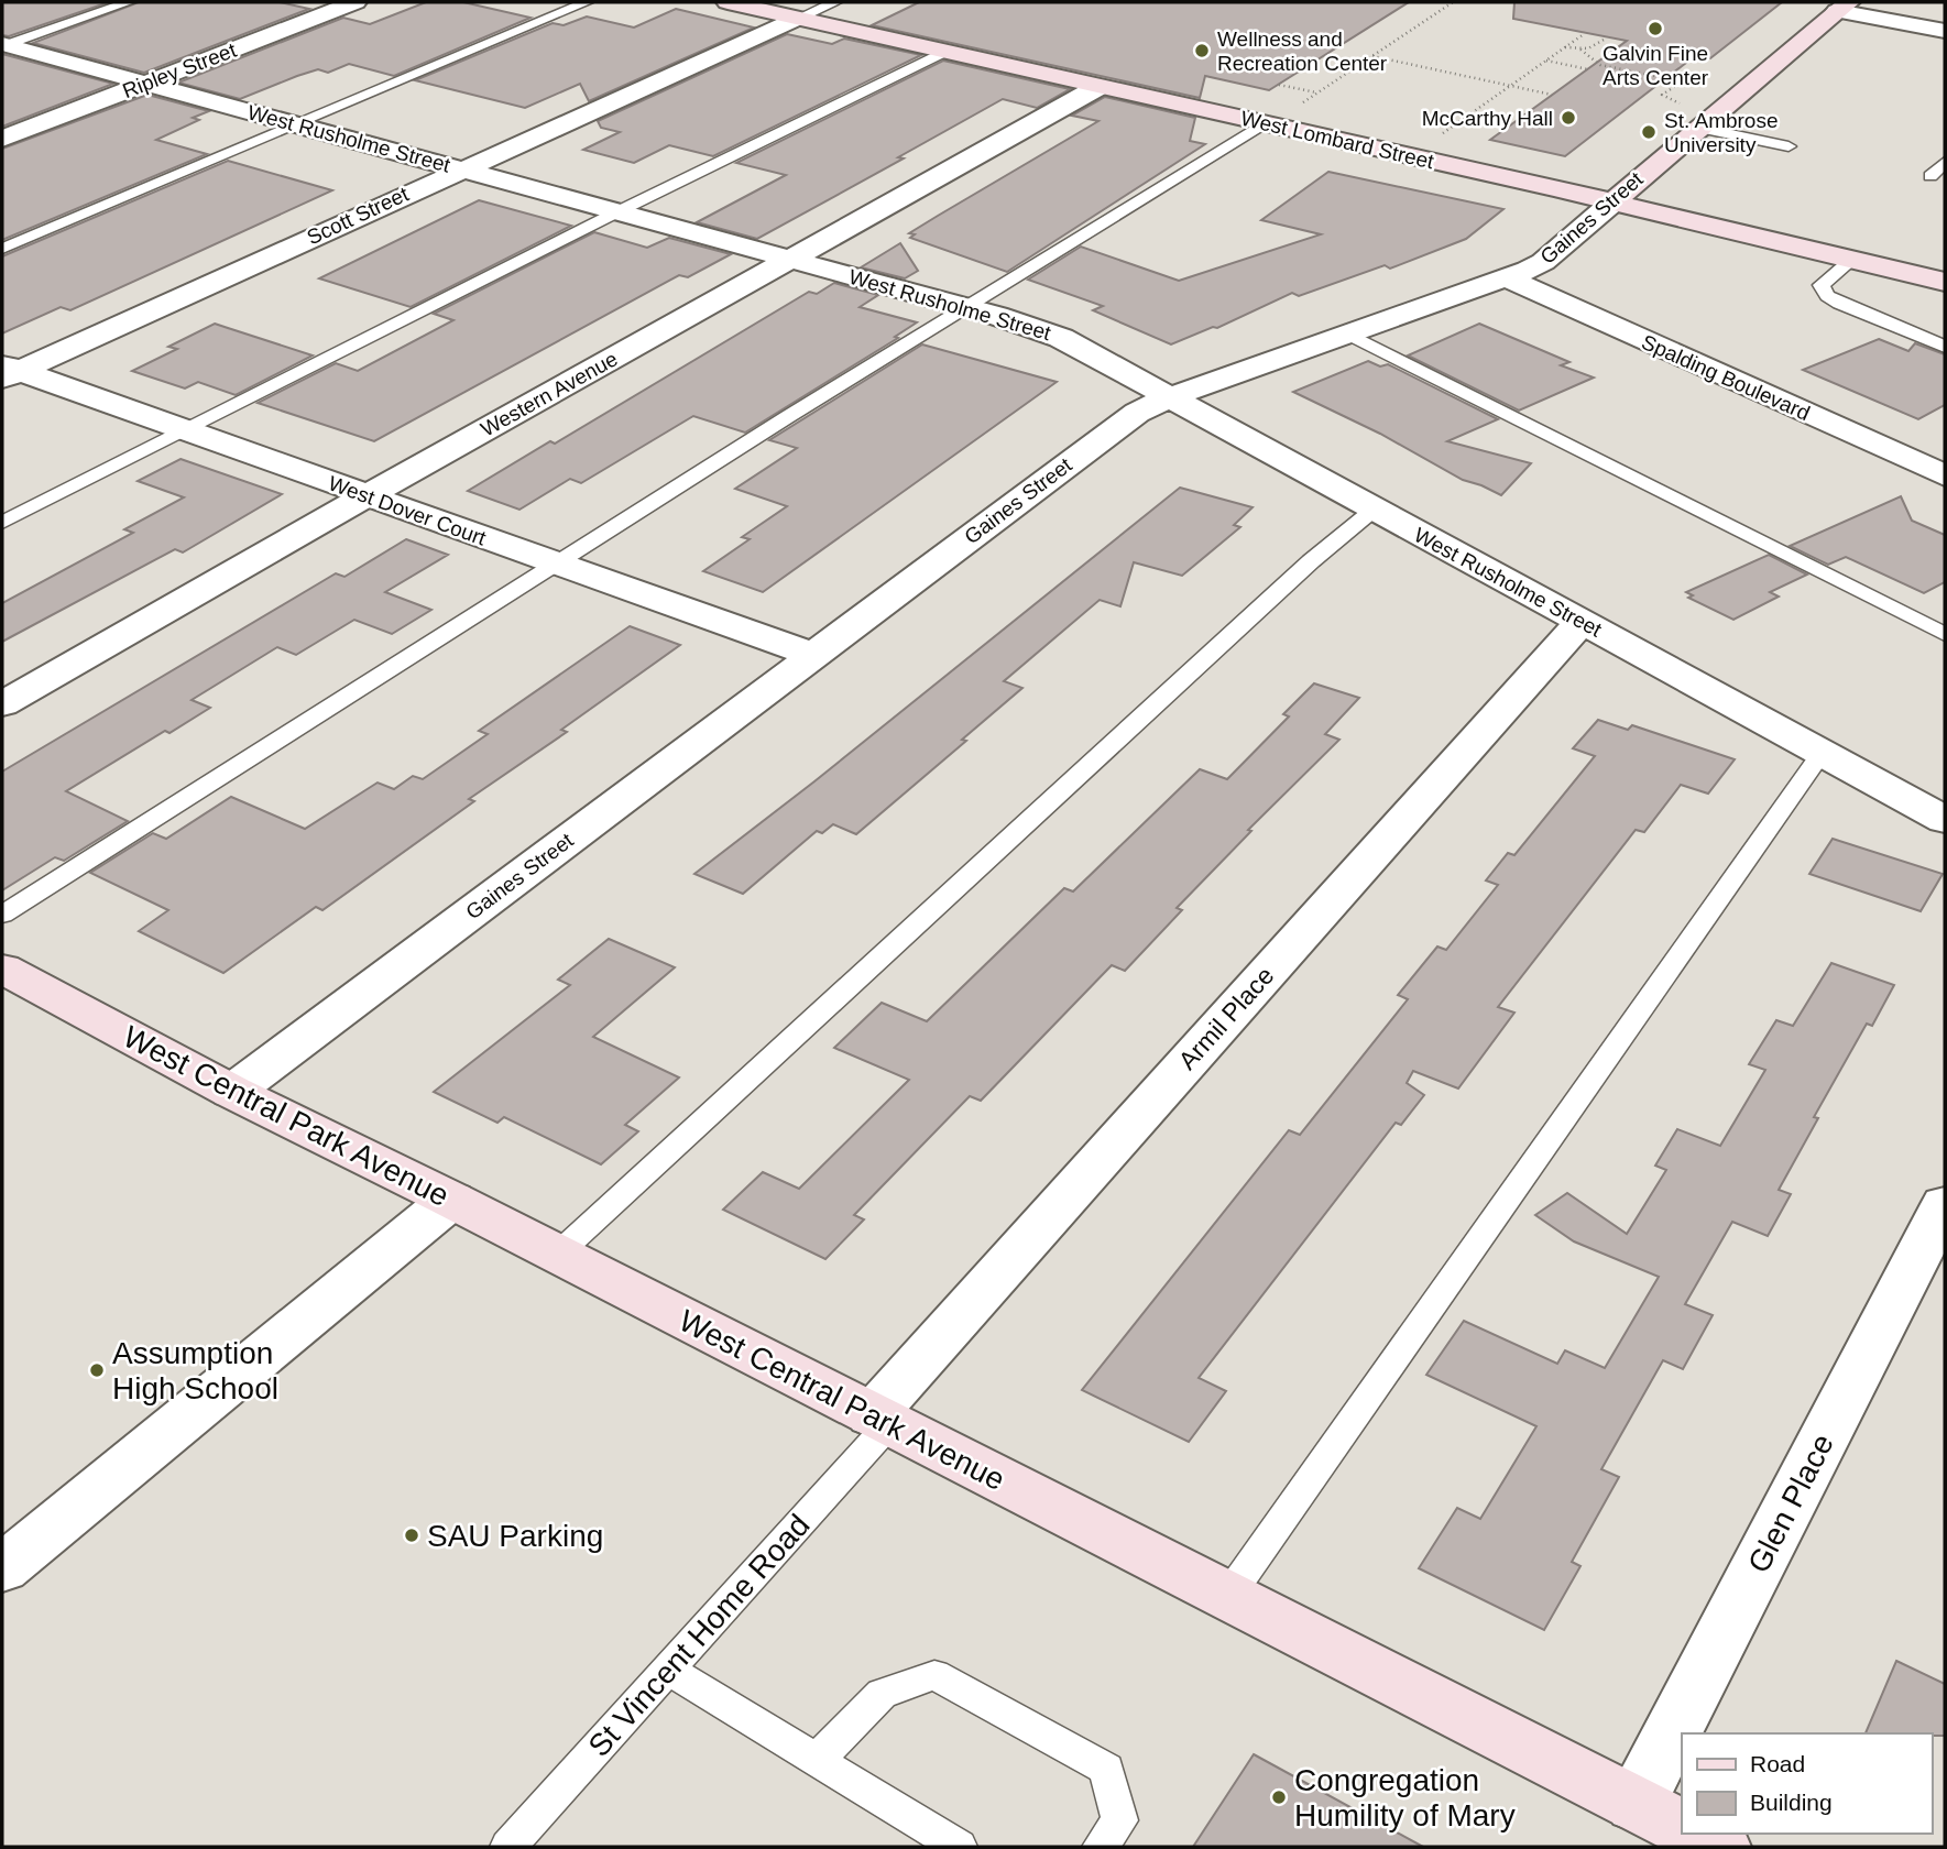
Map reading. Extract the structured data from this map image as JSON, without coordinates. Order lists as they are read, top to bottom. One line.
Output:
{"streets":{"street":["Ripley Street","West Rusholme Street","West Lombard Street","Scott Street","Gaines Street","Spalding Boulevard","Western Avenue","West Dover Court","Armil Place","West Central Park Avenue","Glen Place"],"lane":["St Vincent Home Road"]},"crossings":[["Ripley Street","West Rusholme Street"],["West Rusholme Street","Scott Street"],["West Rusholme Street","Gaines Street"],["West Rusholme Street","Western Avenue"],["West Rusholme Street","Armil Place"],["West Lombard Street","Scott Street"],["West Lombard Street","Gaines Street"],["West Lombard Street","Western Avenue"],["Scott Street","West Dover Court"],["Gaines Street","Spalding Boulevard"],["Gaines Street","West Dover Court"],["Gaines Street","West Central Park Avenue"],["Western Avenue","West Dover Court"],["Armil Place","West Central Park Avenue"],["Armil Place","St Vincent Home Road"],["West Central Park Avenue","Glen Place"],["West Central Park Avenue","St Vincent Home Road"]],"places":["Galvin Fine Arts Center","Wellness and Recreation Center","McCarthy Hall","St. Ambrose University","Assumption High School","SAU Parking","Congregation Humility of Mary"],"legend":["Road","Building"]}
